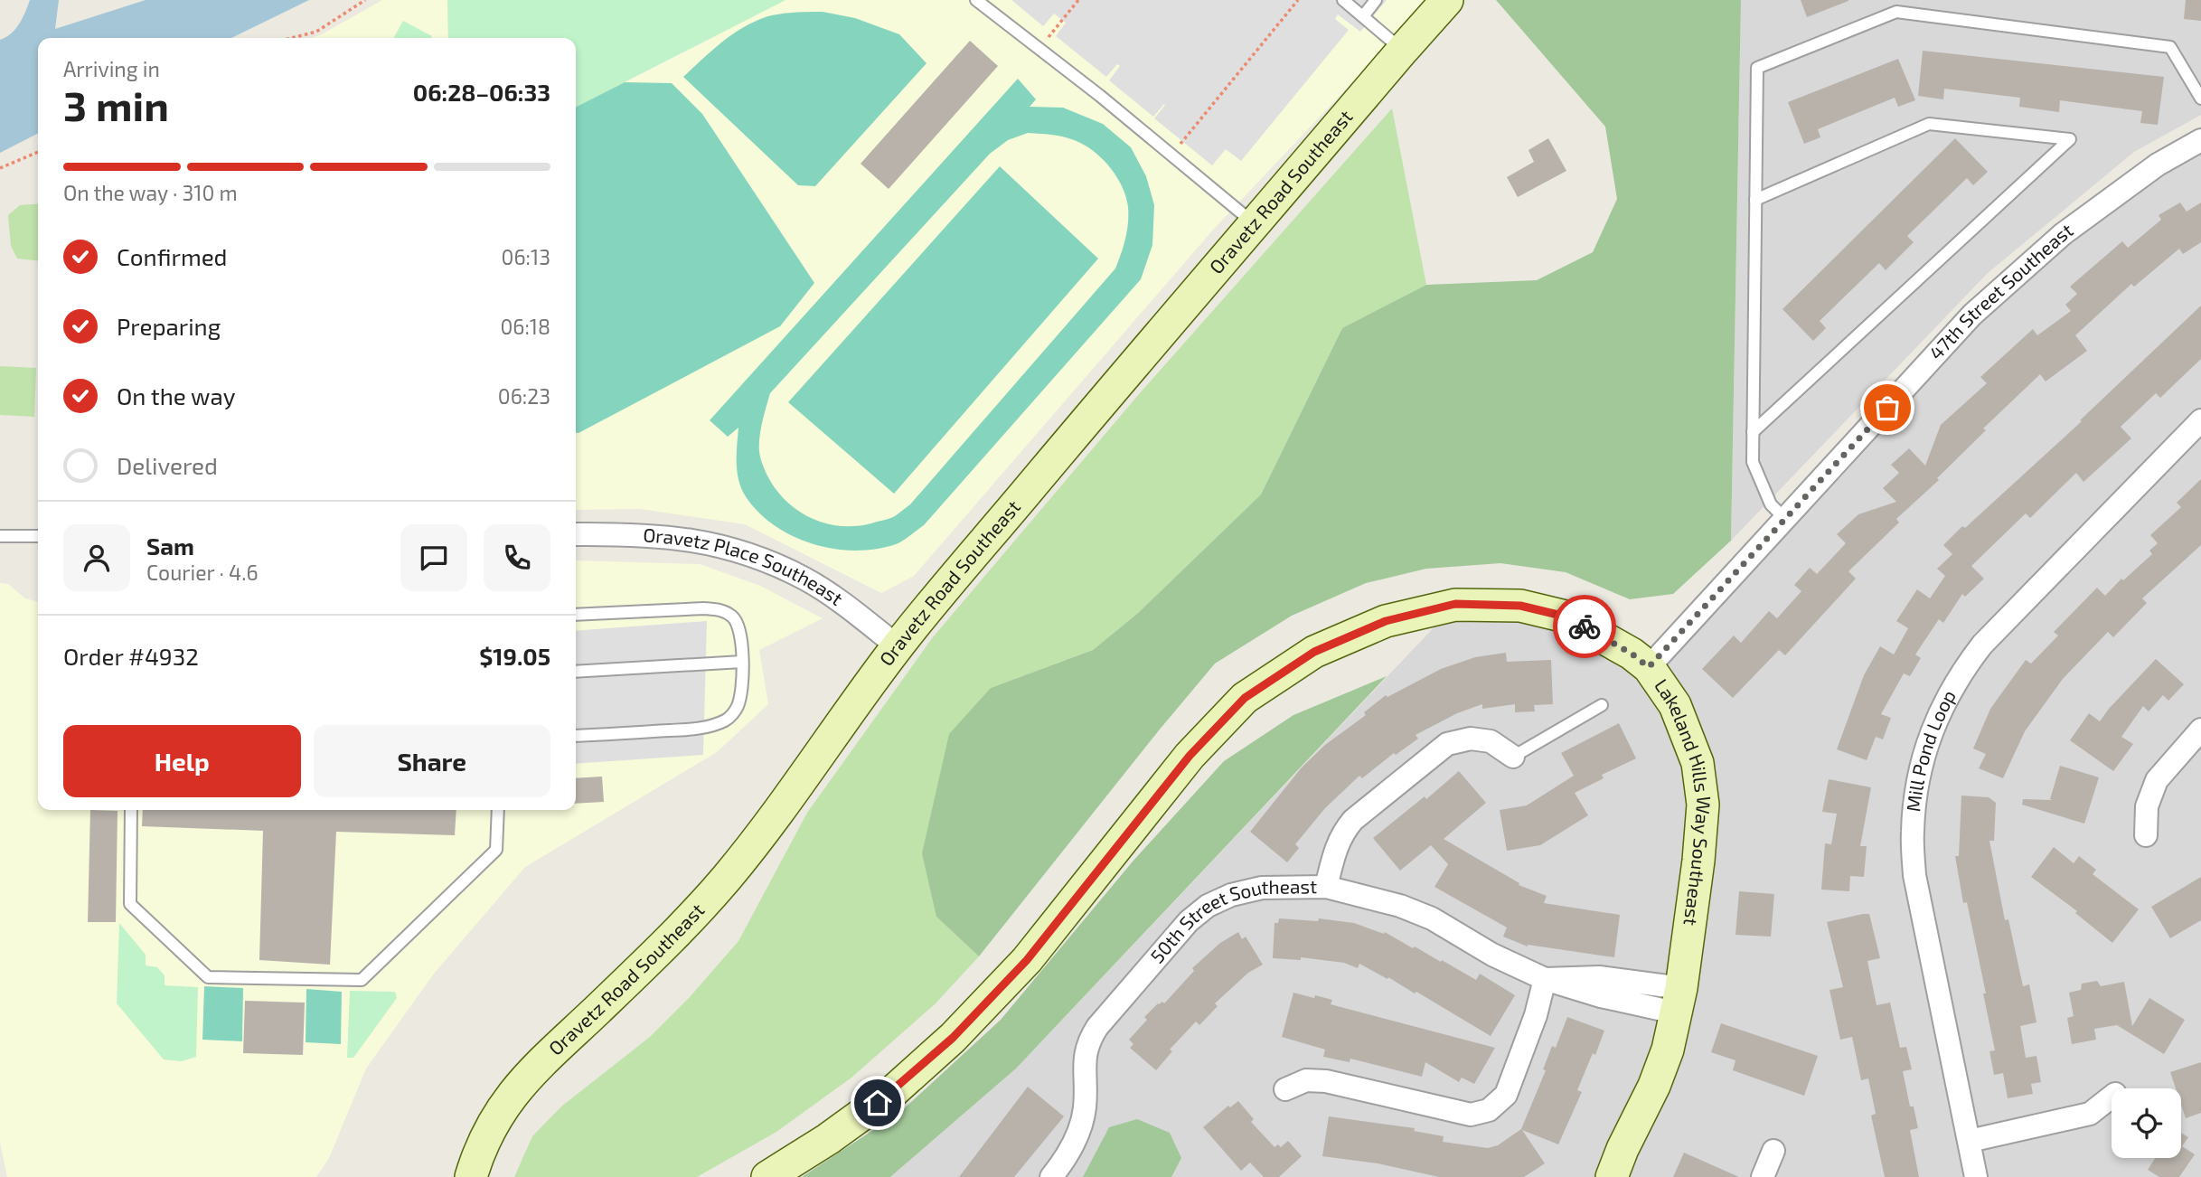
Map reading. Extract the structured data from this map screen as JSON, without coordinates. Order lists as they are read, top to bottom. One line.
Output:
{"streets":{"street":["Oravetz Road Southeast","47th Street Southeast","Oravetz Place Southeast","Mill Pond Loop","Lakeland Hills Way Southeast","50th Street Southeast"]},"crossings":[["Oravetz Road Southeast","Oravetz Place Southeast"],["47th Street Southeast","Lakeland Hills Way Southeast"],["Lakeland Hills Way Southeast","50th Street Southeast"]],"page":{"heading":["3 min","Arriving in","06:28–06:33"],"panel":["Sam","Courier · 4.6","Order #4932","$19.05"],"bar":"On the way · 310 m","list":[["Confirmed","06:13"],["Preparing","06:18"],["On the way","06:23"],"Delivered"],"buttons":["Help","Share"]}}
